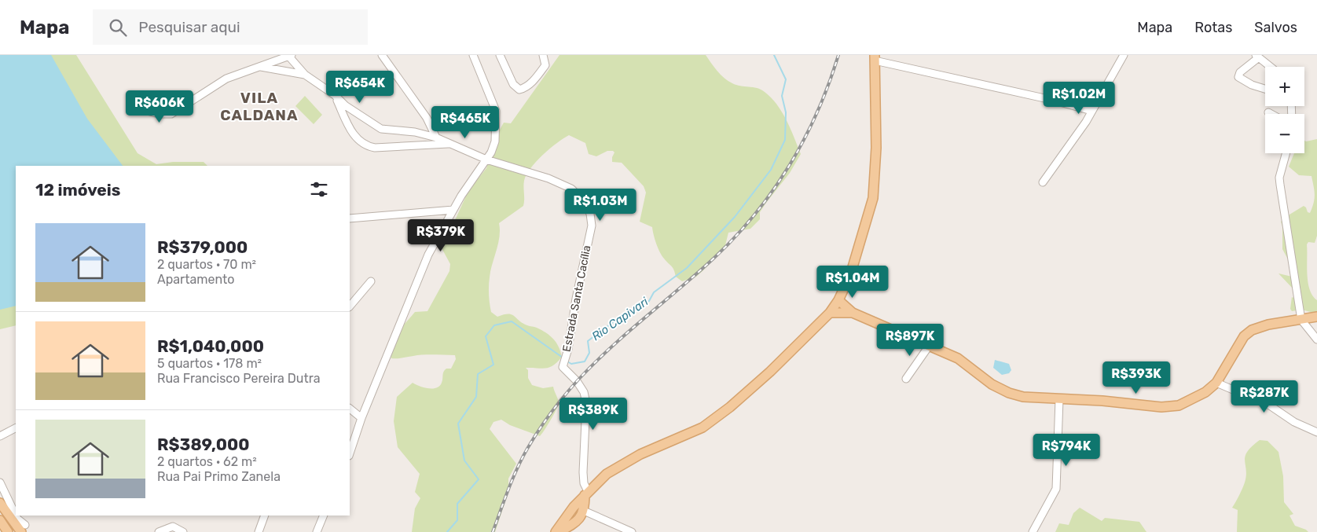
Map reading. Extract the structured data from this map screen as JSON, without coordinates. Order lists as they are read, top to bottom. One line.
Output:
{"streets":{"street":["Estrada Santa Cacília"]},"districts":["VILA CALDANA"],"water":["Rio Capivari"],"page":{"header":"Mapa","search":"Pesquisar aqui","nav":["Mapa","Rotas","Salvos"],"map_buttons":["+","−"],"price":["R$654K","R$1.02M","R$606K","R$465K","R$1.03M","R$379K","R$1.04M","R$897K","R$393K","R$287K","R$389K","R$794K"],"heading":"12 imóveis","list":[{"name":"R$379,000","note":"2 quartos · 70 m² · Apartamento"},{"name":"R$1,040,000","note":"5 quartos · 178 m² · Rua Francisco Pereira Dutra"},{"name":"R$389,000","note":"2 quartos · 62 m² · Rua Pai Primo Zanela"}]}}
